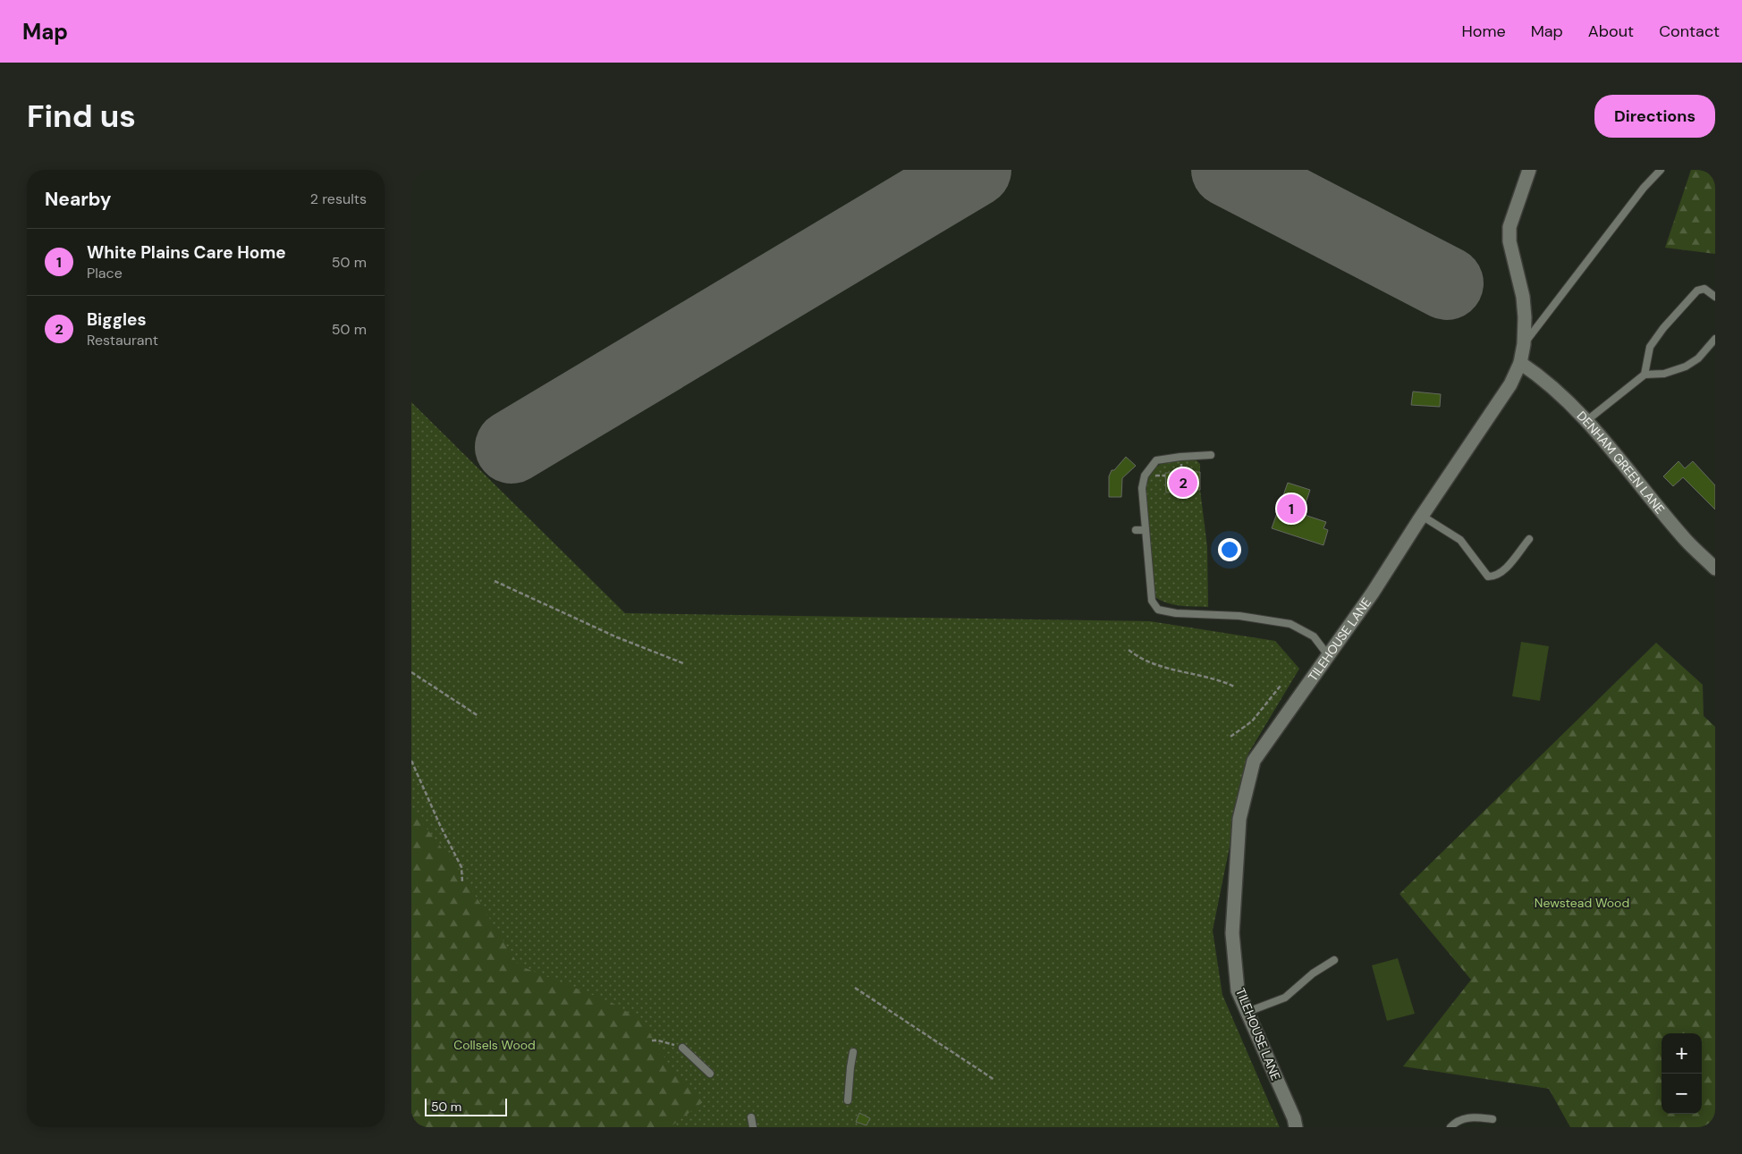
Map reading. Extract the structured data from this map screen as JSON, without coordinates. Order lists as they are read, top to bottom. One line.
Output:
{"streets":{"street":["DENHAM GREEN LANE","TILEHOUSE LANE"]},"crossings":[["DENHAM GREEN LANE","TILEHOUSE LANE"]],"parks":["Newstead Wood","Collsels Wood"],"scale_bar":"50 m","page":{"header":"Map","nav":["Home","Map","About","Contact"],"buttons":"Directions","title":"Find us","heading":["Nearby","2 results"],"list":[{"mark":"1","name":"White Plains Care Home","note":"Place","value":"50 m"},{"mark":"2","name":"Biggles","note":"Restaurant","value":"50 m"}],"pins":["2","1"],"map_buttons":["+","−"],"scale":"50 m"}}
